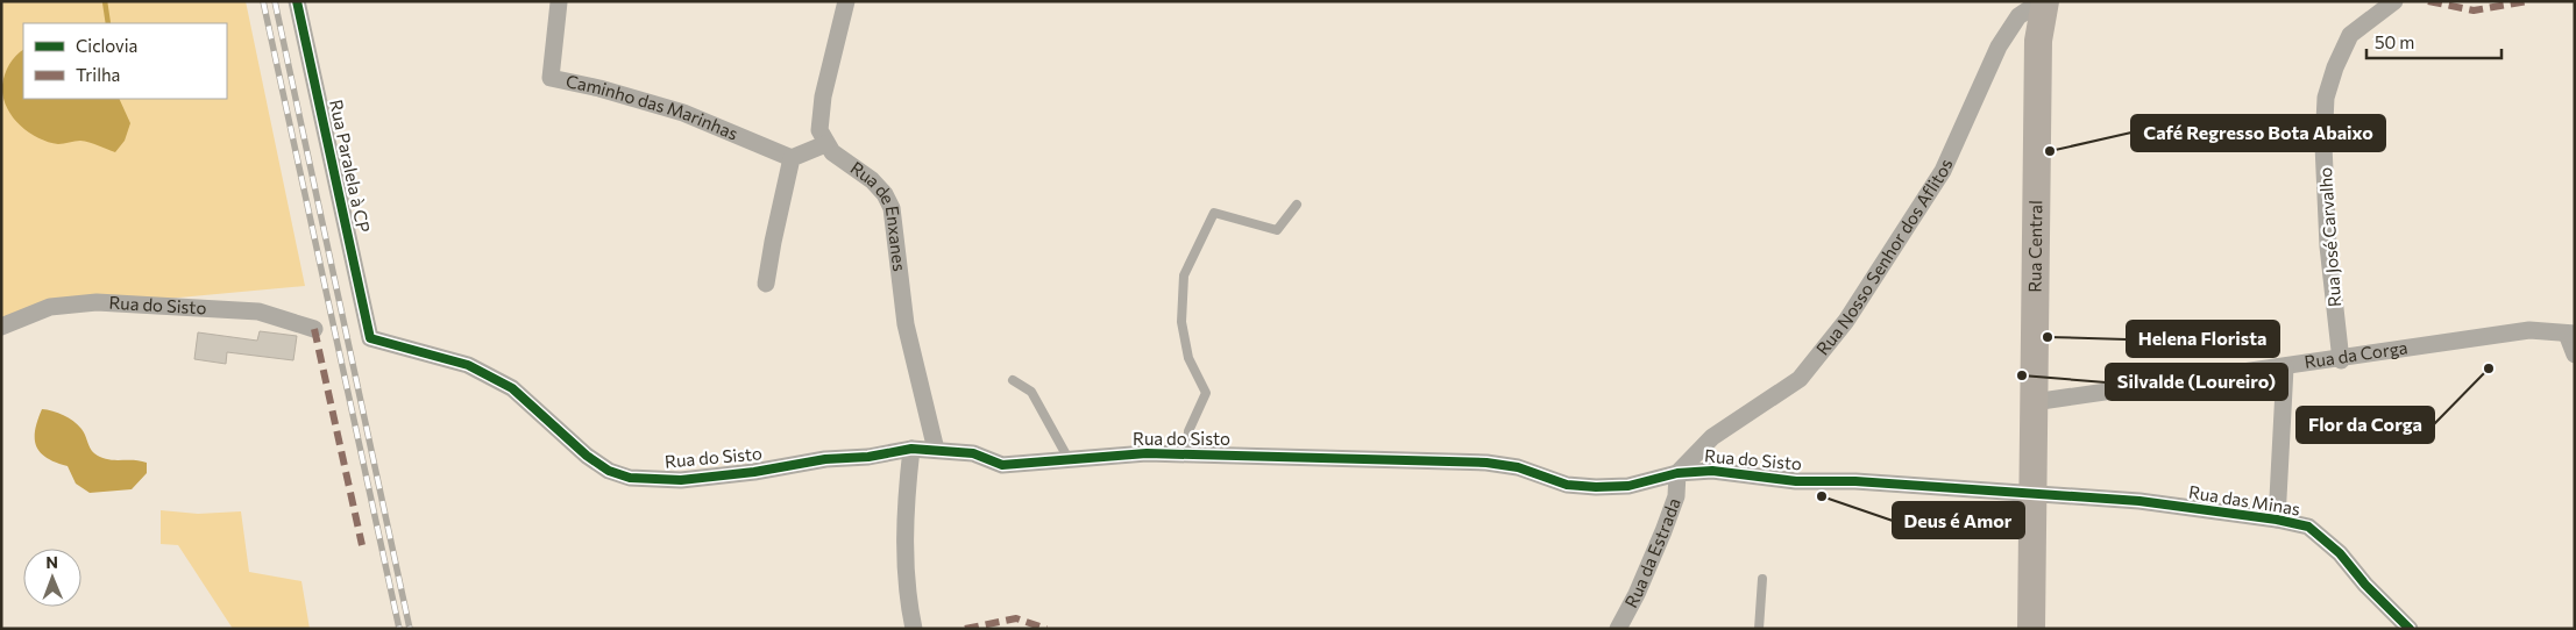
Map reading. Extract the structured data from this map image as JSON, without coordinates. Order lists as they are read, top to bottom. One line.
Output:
{"streets":{"main road":["Rua Central"],"street":["Caminho das Marinhas","Rua Paralela à CP","Rua de Enxanes","Rua José Carvalho","Rua Nosso Senhor dos Aflitos","Rua do Sisto","Rua da Corga","Rua das Minas","Rua da Estrada"]},"crossings":[["Rua Paralela à CP","Rua do Sisto"],["Rua de Enxanes","Rua do Sisto"],["Rua José Carvalho","Rua da Corga"],["Rua Central","Rua Nosso Senhor dos Aflitos"],["Rua Central","Rua do Sisto"],["Rua Central","Rua da Corga"],["Rua Central","Rua das Minas"],["Rua Nosso Senhor dos Aflitos","Rua do Sisto"],["Rua Nosso Senhor dos Aflitos","Rua da Estrada"],["Rua do Sisto","Rua das Minas"],["Rua do Sisto","Rua da Estrada"]],"places":["Café Regresso Bota Abaixo","Helena Florista","Flor da Corga","Silvalde (Loureiro)","Deus é Amor"],"legend":["Ciclovia","Trilha"],"scale_bar":"50 m","north":"top"}
